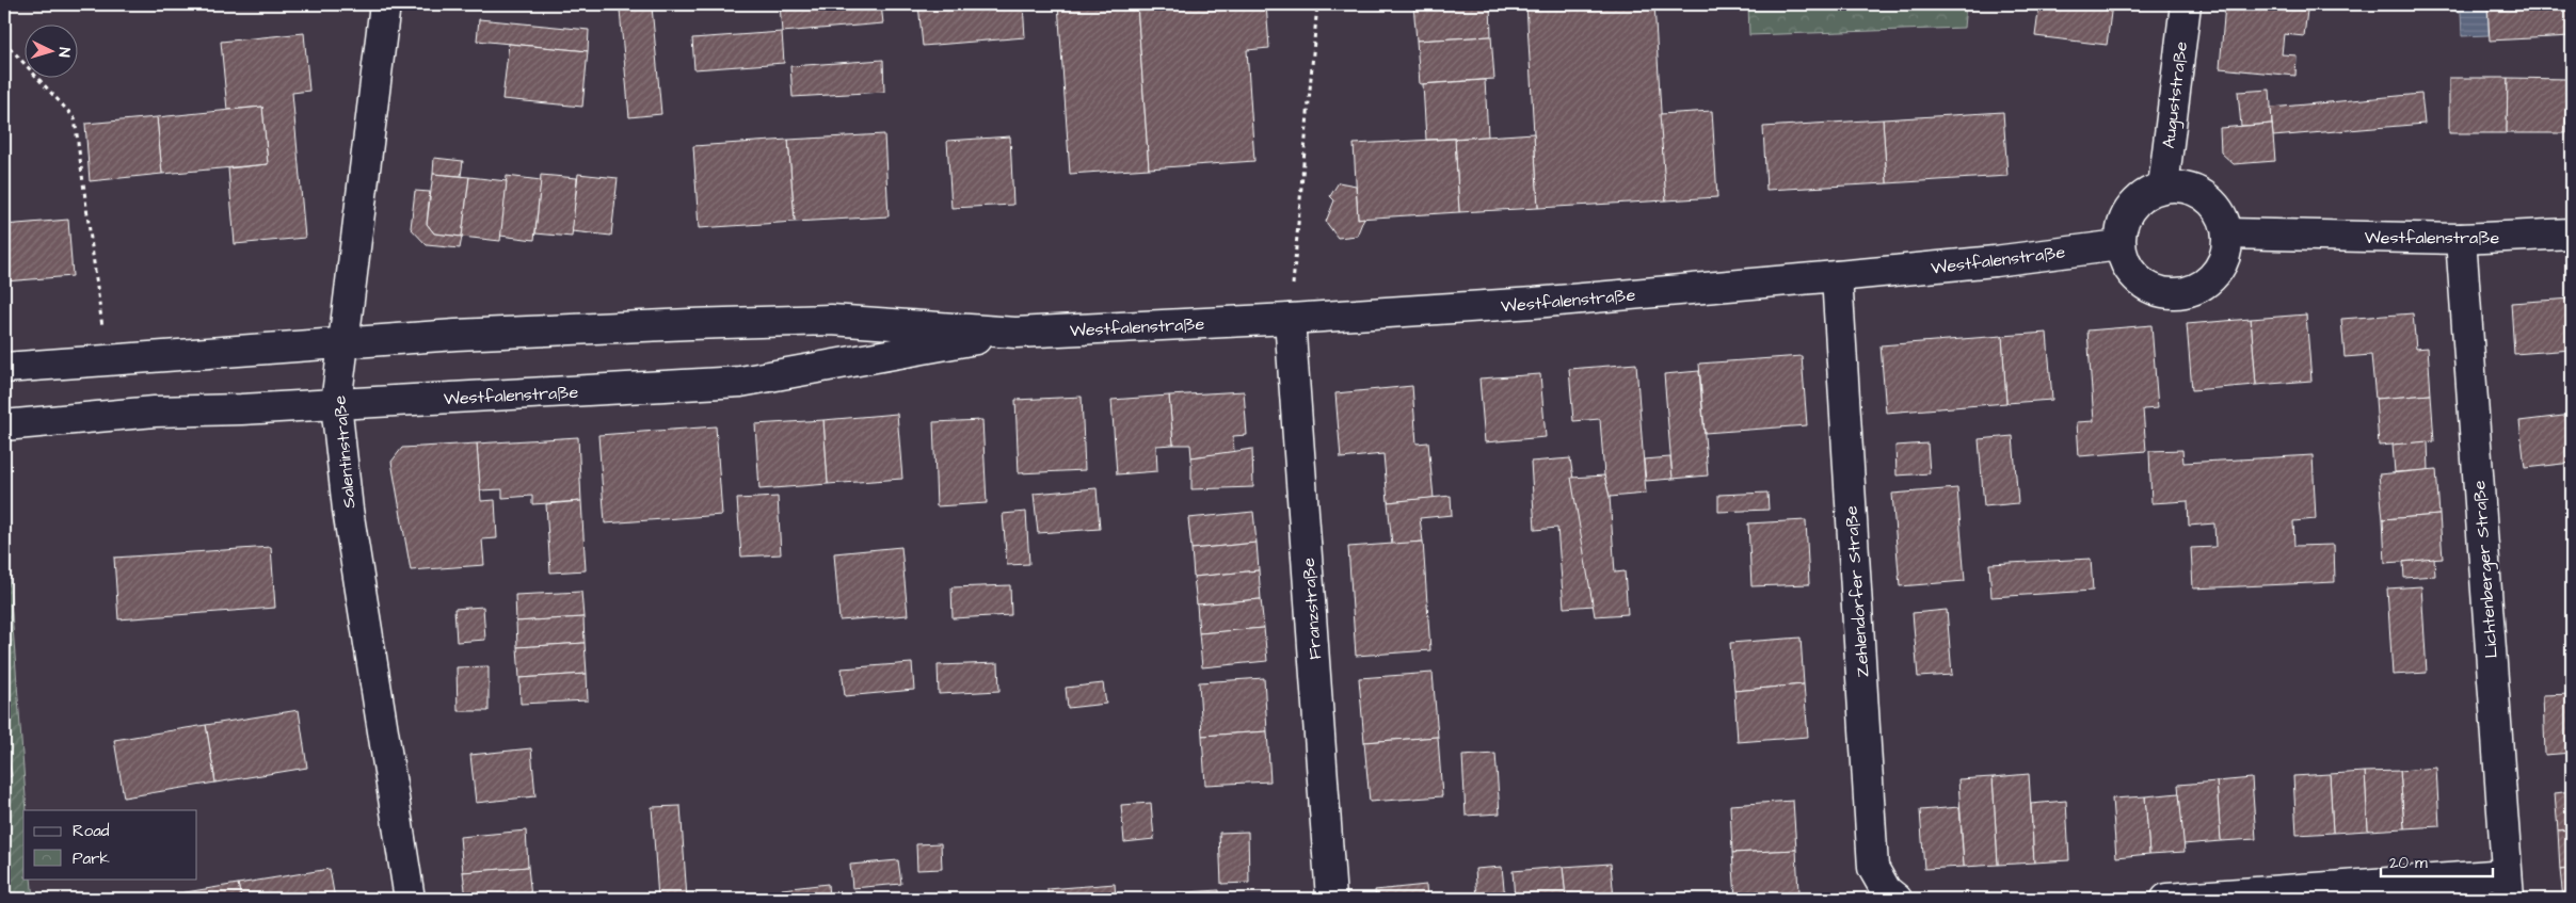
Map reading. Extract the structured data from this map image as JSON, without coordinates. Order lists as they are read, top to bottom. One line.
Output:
{"streets":{"main road":["Auguststraße","Westfalenstraße","Salentinstraße","Lichtenberger Straße","Zehlendorfer Straße","Franzstraße"]},"crossings":[["Auguststraße","Westfalenstraße"],["Westfalenstraße","Salentinstraße"],["Westfalenstraße","Lichtenberger Straße"],["Westfalenstraße","Zehlendorfer Straße"],["Westfalenstraße","Franzstraße"]],"legend":["Road","Park"],"scale_bar":"20 m","north":"right"}
